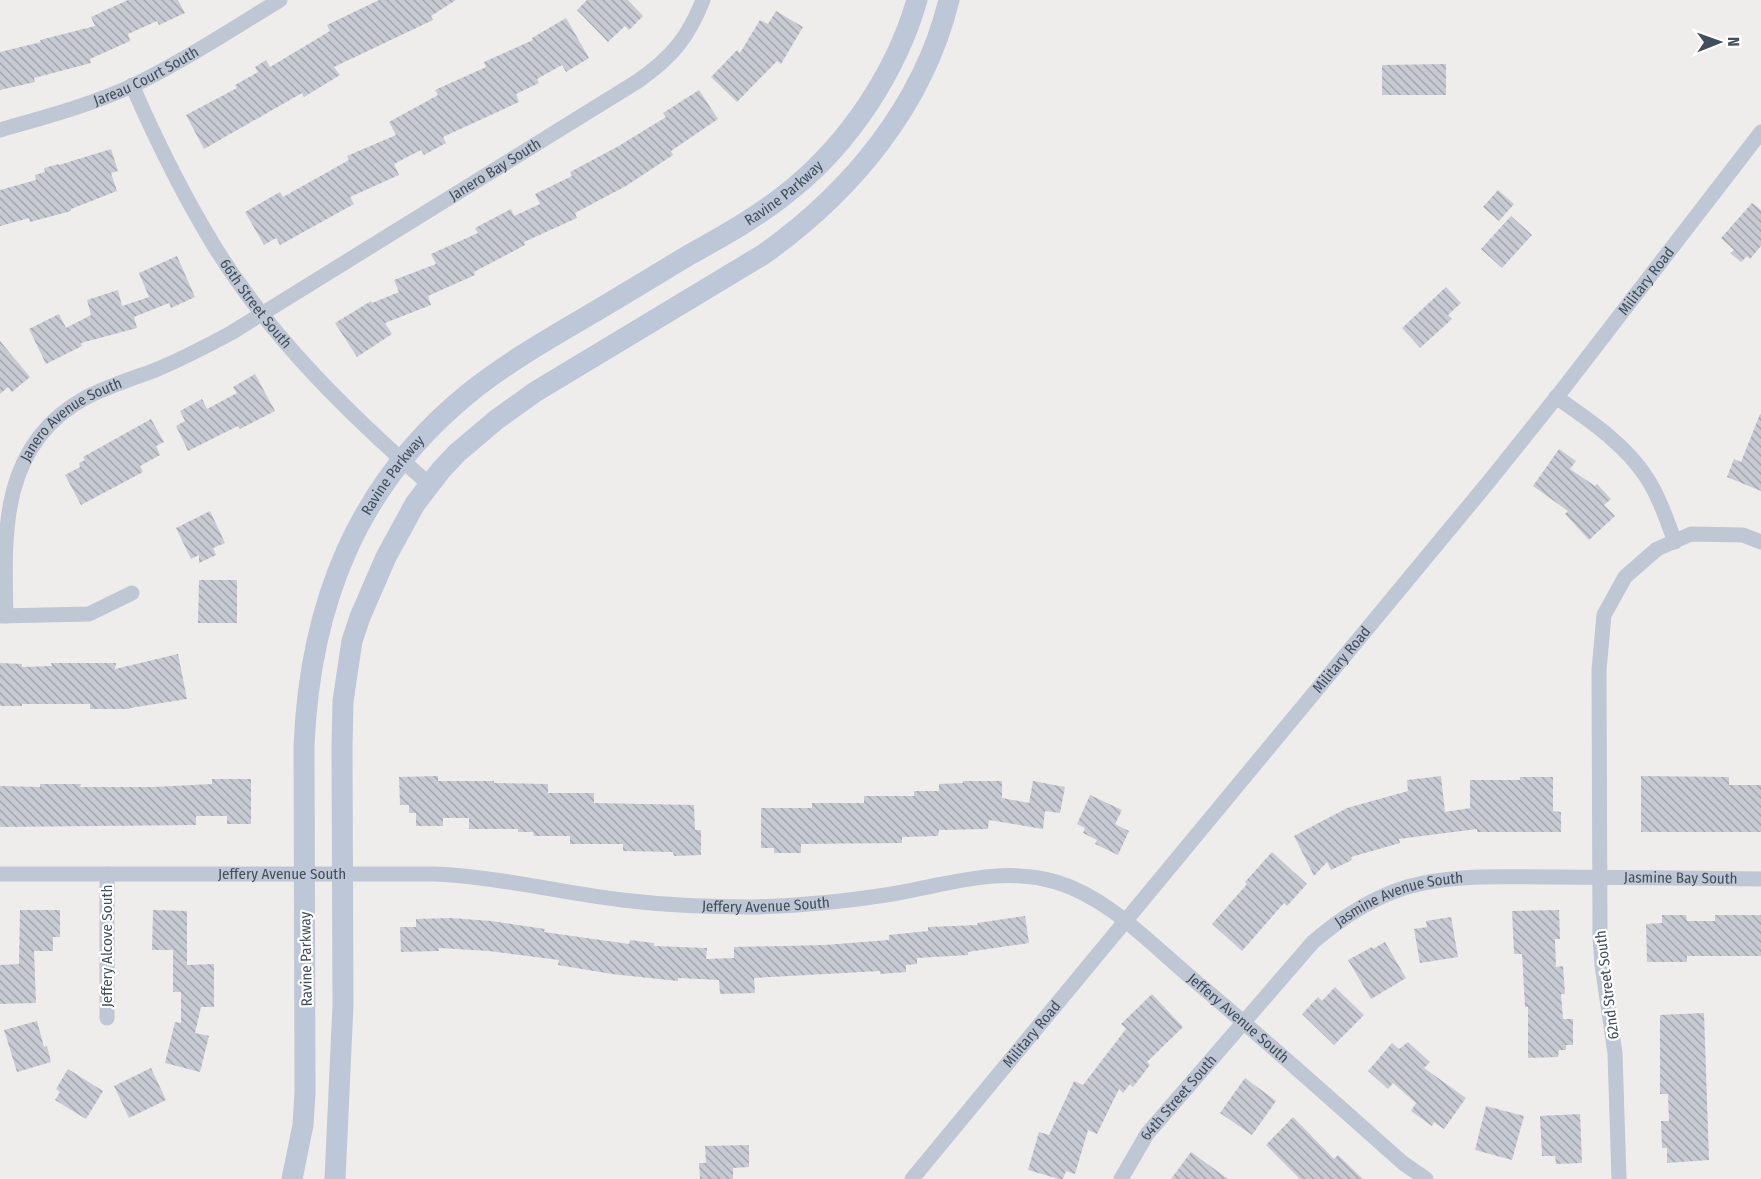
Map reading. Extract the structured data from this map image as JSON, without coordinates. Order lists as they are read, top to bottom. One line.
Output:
{"streets":{"street":["Jareau Court South","Janero Bay South","Ravine Parkway","Military Road","66th Street South","Janero Avenue South","Jeffery Avenue South","Jasmine Bay South","Jasmine Avenue South","Jeffery Alcove South","62nd Street South","64th Street South"]},"crossings":[["Jareau Court South","66th Street South"],["Janero Bay South","66th Street South"],["Janero Bay South","Janero Avenue South"],["Ravine Parkway","66th Street South"],["Ravine Parkway","Jeffery Avenue South"],["Military Road","Jeffery Avenue South"],["66th Street South","Janero Avenue South"],["Jeffery Avenue South","Jasmine Avenue South"],["Jeffery Avenue South","Jeffery Alcove South"],["Jeffery Avenue South","64th Street South"],["Jasmine Bay South","Jasmine Avenue South"],["Jasmine Bay South","62nd Street South"],["Jasmine Avenue South","62nd Street South"],["Jasmine Avenue South","64th Street South"]],"north":"right"}
